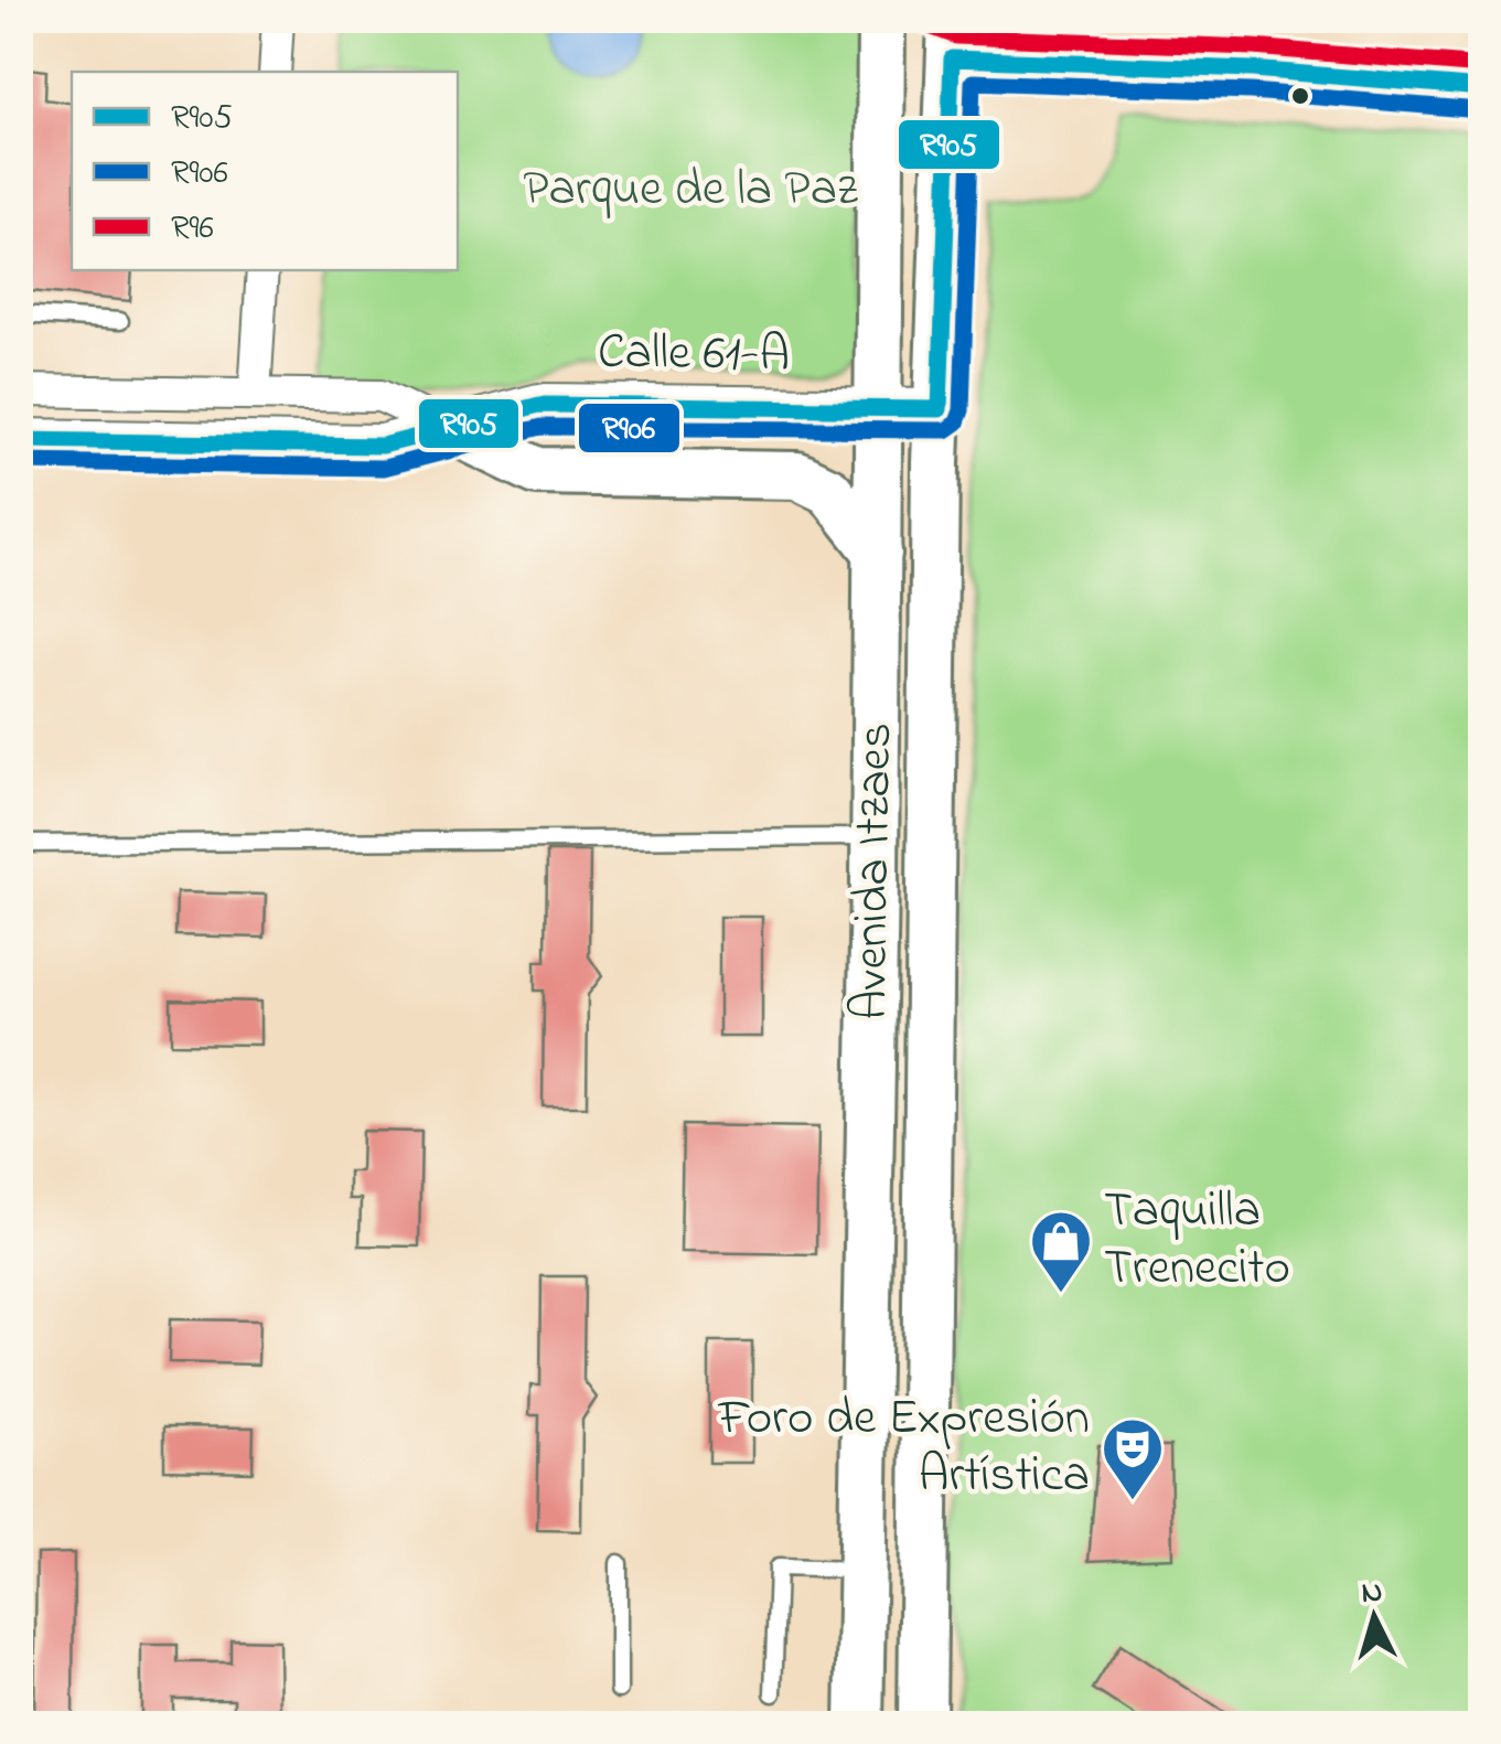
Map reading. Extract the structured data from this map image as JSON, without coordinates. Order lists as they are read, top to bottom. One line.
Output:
{"streets":{"main road":["Avenida Itzaes"],"street":["Calle 61-A"]},"crossings":[["Calle 61-A","Avenida Itzaes"]],"parks":["Parque de la Paz"],"places":{"shop":["Taquilla Trenecito"],"theatre":["Foro de Expresión Artística"]},"lines":["transit line R96","transit line R905","transit line R906"],"legend":["R905","R906","R96"],"north":"top"}
